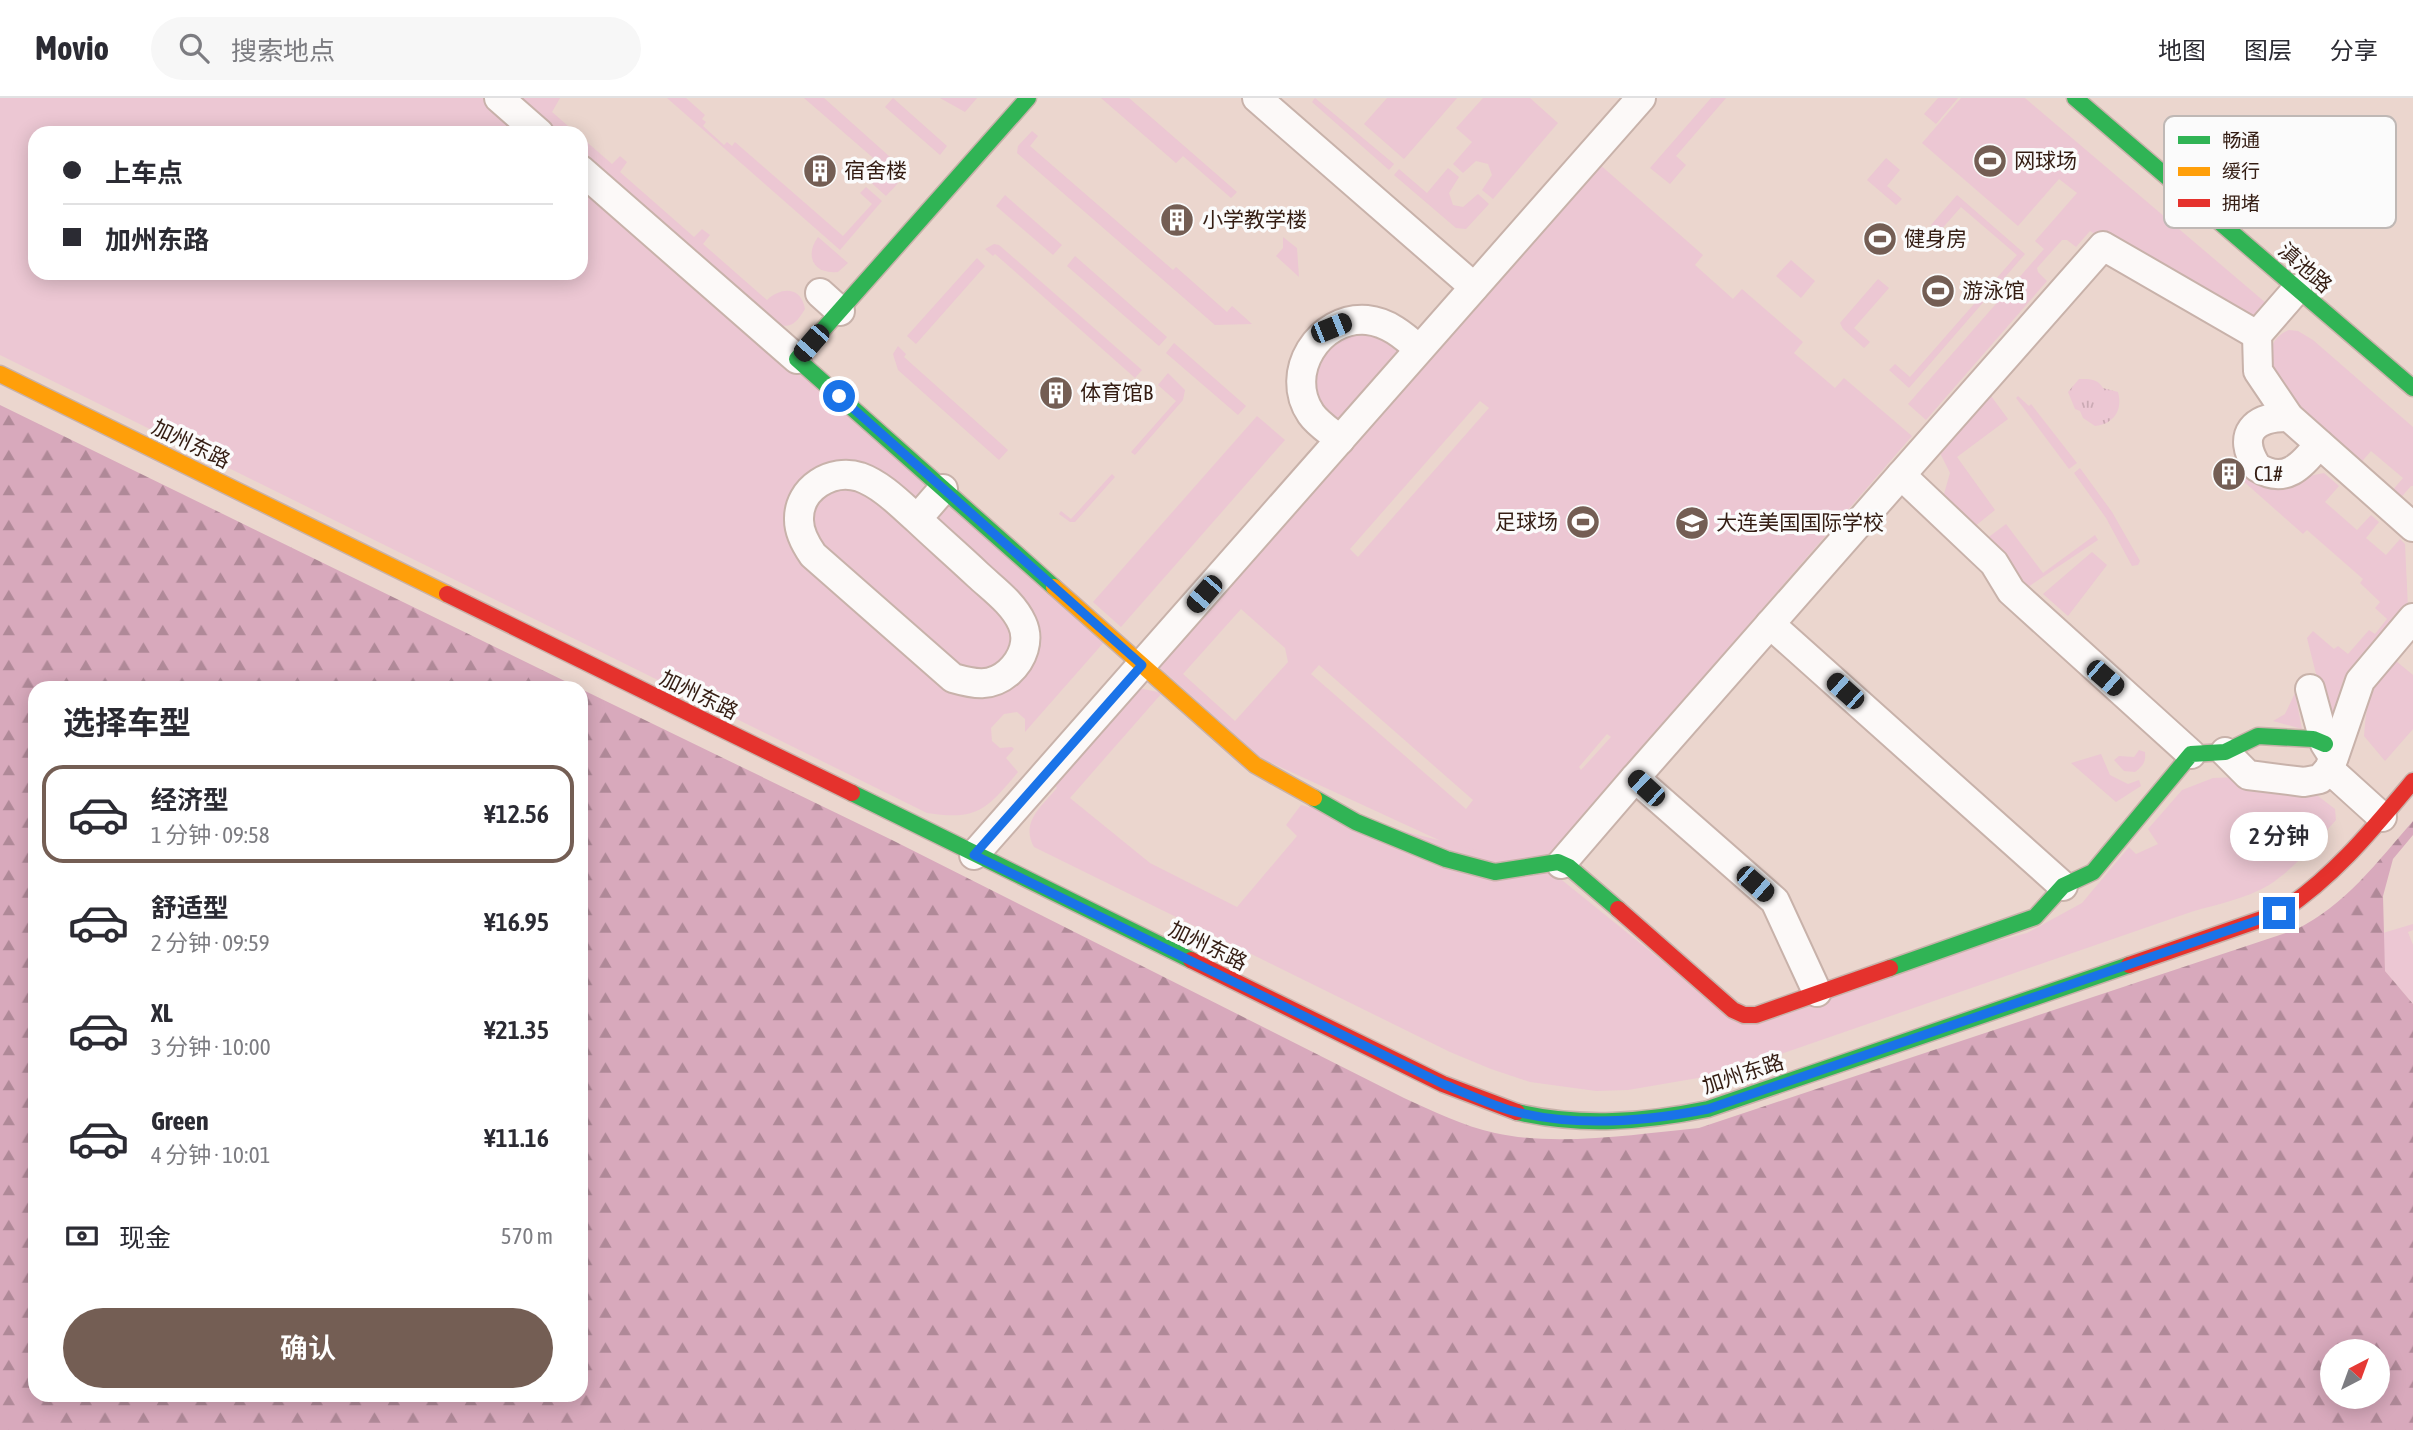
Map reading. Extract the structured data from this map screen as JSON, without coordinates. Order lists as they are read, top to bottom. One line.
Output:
{"streets":{"street":["滇池路","加州东路"]},"places":{"sports":["网球场","健身房","游泳馆","足球场"],"building":["宿舍楼","小学教学楼","体育馆B","C1#"],"school or university":["大连美国国际学校"]},"legend":["畅通","缓行","拥堵"],"north":"top right","page":{"header":"Movio","search":"搜索地点","nav":["地图","图层","分享"],"banner":["上车点","加州东路"],"heading":"选择车型","list":[{"name":"经济型","note":"1 分钟 · 09:58","value":"¥12.56"},{"name":"舒适型","note":"2 分钟 · 09:59","value":"¥16.95"},{"name":"XL","note":"3 分钟 · 10:00","value":"¥21.35"},{"name":"Green","note":"4 分钟 · 10:01","value":"¥11.16"}],"bubble":"2 分钟","pay":["现金","570 m"],"buttons":"确认"}}
